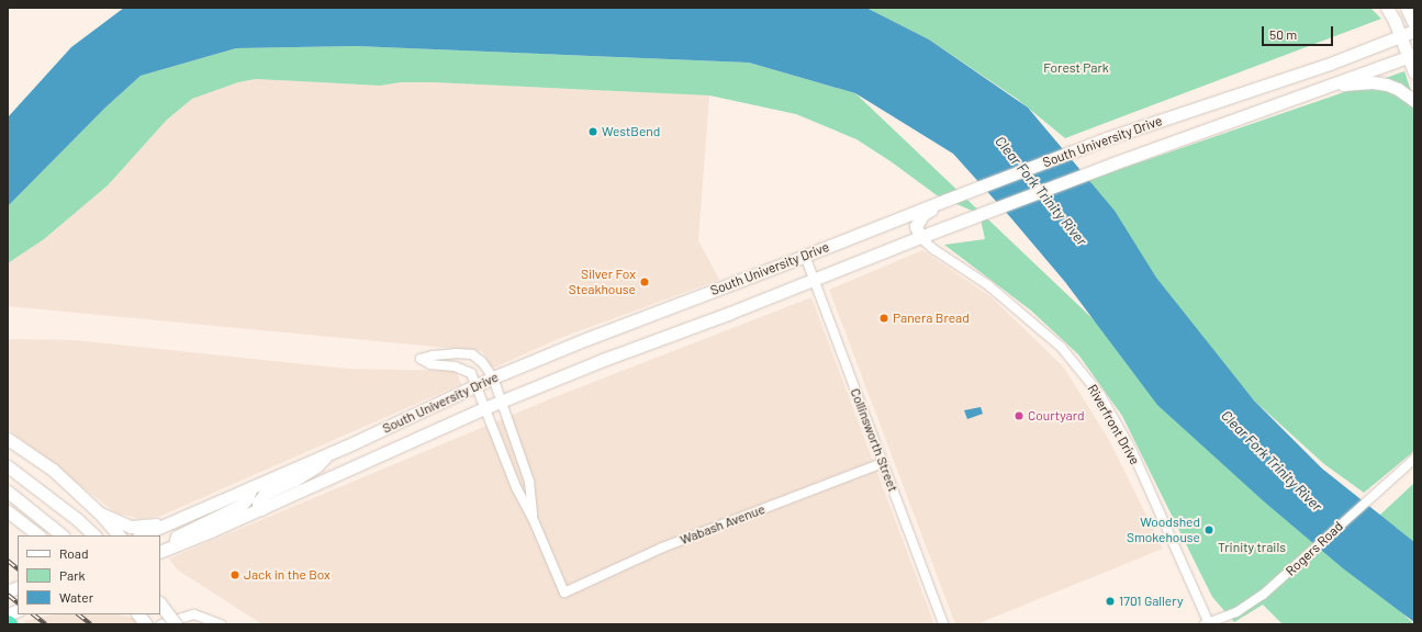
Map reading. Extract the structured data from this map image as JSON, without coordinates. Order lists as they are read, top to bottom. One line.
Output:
{"streets":{"main road":["South University Drive"],"street":["Riverfront Drive","Collinsworth Street","Wabash Avenue","Rogers Road"]},"crossings":[["South University Drive","Riverfront Drive"],["South University Drive","Collinsworth Street"],["Riverfront Drive","Rogers Road"],["Collinsworth Street","Wabash Avenue"]],"water":["Clear Fork Trinity River"],"parks":["Forest Park","Trinity trails"],"places":["WestBend","Silver Fox Steakhouse","Panera Bread","Courtyard","Woodshed Smokehouse","Jack in the Box","1701 Gallery"],"legend":["Road","Park","Water"],"scale_bar":"50 m"}
